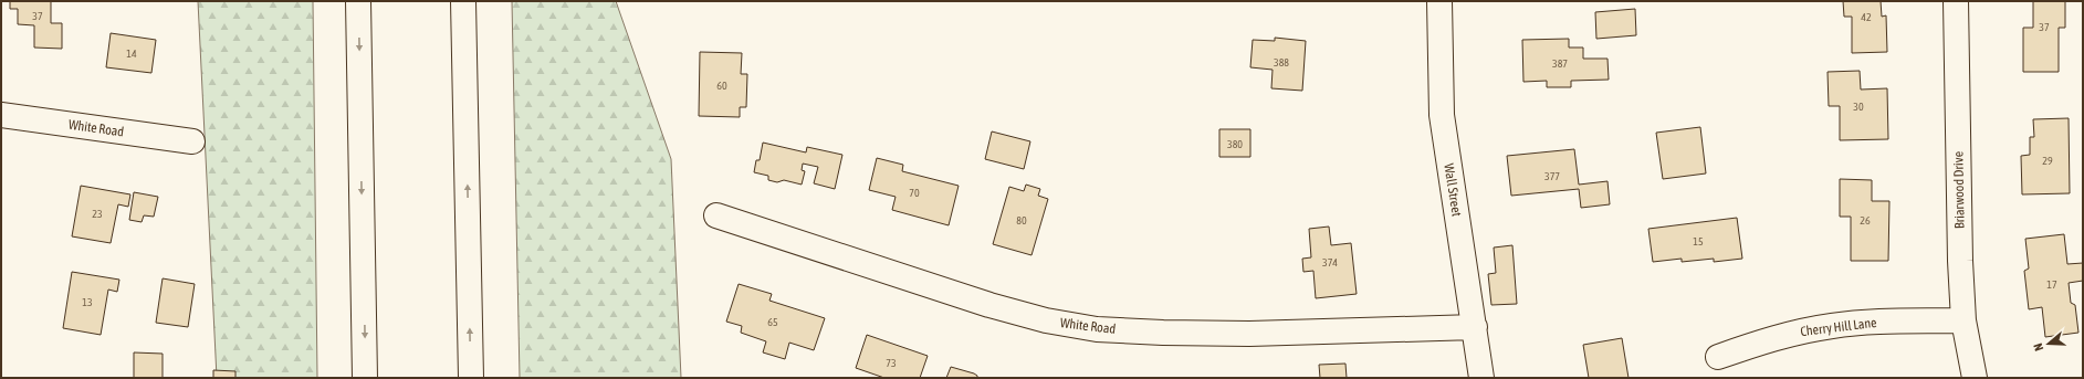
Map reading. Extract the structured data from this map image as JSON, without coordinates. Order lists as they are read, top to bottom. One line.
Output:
{"streets":{"main road":["White Road","Wall Street","Briarwood Drive","Cherry Hill Lane"]},"crossings":[["White Road","Wall Street"],["Briarwood Drive","Cherry Hill Lane"]],"house_numbers":["37","42","37","14","388","387","60","30","380","29","377","70","23","80","26","15","374","17","13","65","73"],"north":"left"}
